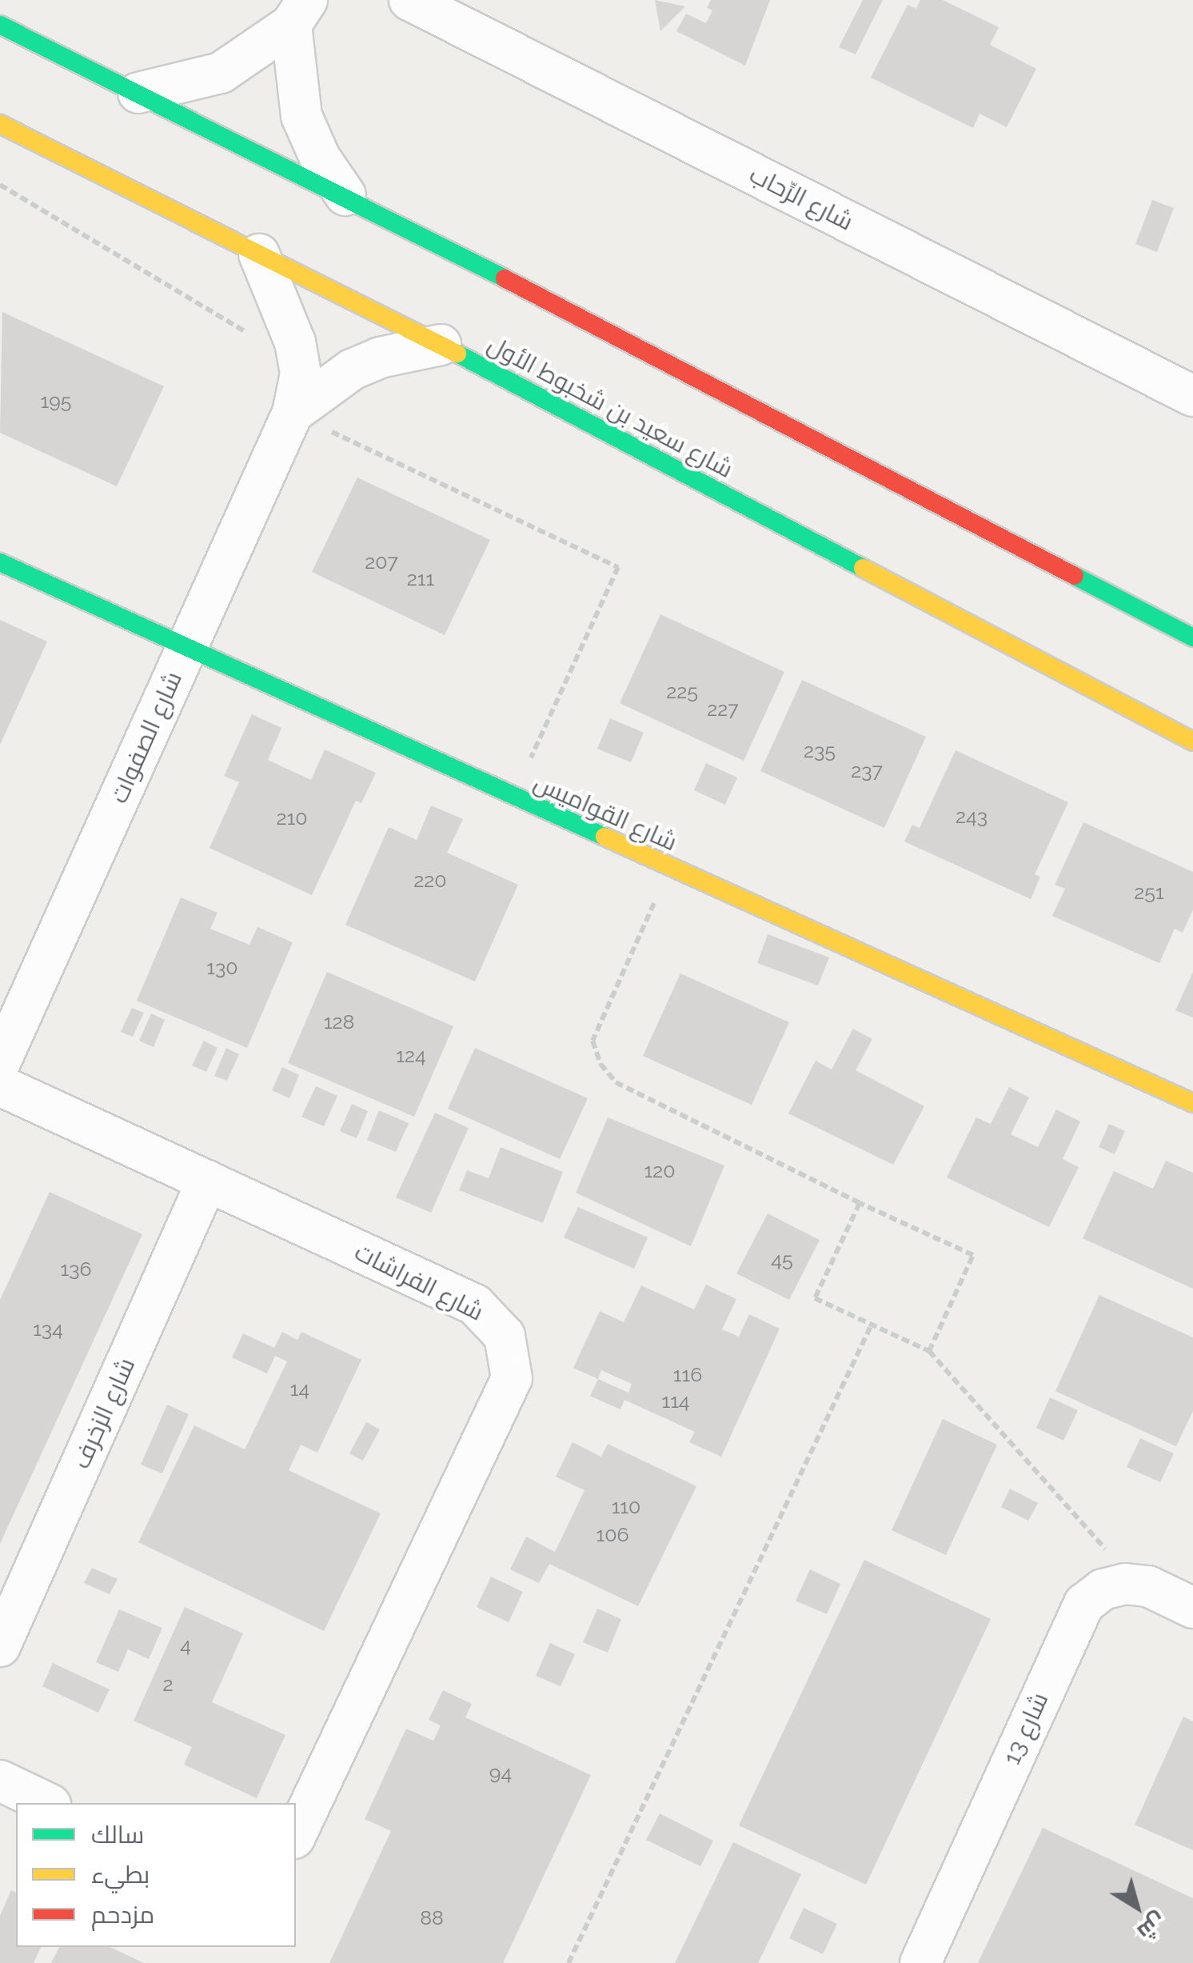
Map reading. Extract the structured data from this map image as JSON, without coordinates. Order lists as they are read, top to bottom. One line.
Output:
{"streets":{"main road":["شارع سعيد بن شخبوط الأول","شارع القواميس"],"street":["شارع الرِّحاب","شارع الصفوات","شارع الفراشات","شارع الزخرف","شارع 13"]},"crossings":[["شارع سعيد بن شخبوط الأول","شارع الصفوات"],["شارع الصفوات","شارع القواميس"],["شارع الفراشات","شارع الزخرف"]],"house_numbers":["195","207","211","225","227","235","237","243","210","220","251","130","128","124","120","45","136","134","116","14","114","110","106","4","2","94","88"],"legend":["سالك","بطيء","مزدحم"],"north":"bottom right"}
